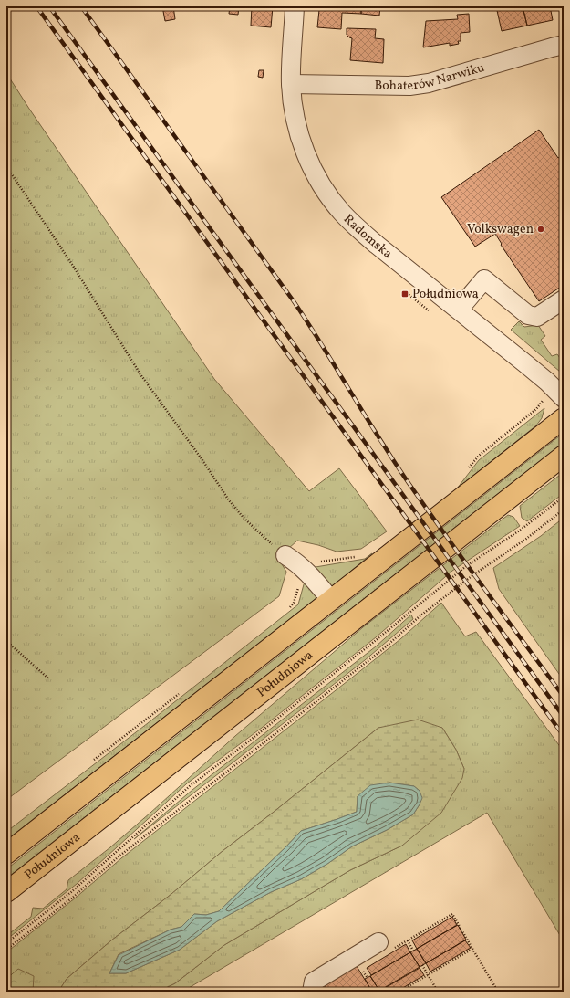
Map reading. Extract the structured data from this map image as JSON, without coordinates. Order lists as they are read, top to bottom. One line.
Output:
{"streets":{"main road":["Południowa"],"street":["Bohaterów Narwiku","Radomska"]},"crossings":[["Bohaterów Narwiku","Radomska"]],"places":{"other":["Volkswagen"],"transit":["Południowa"]}}
